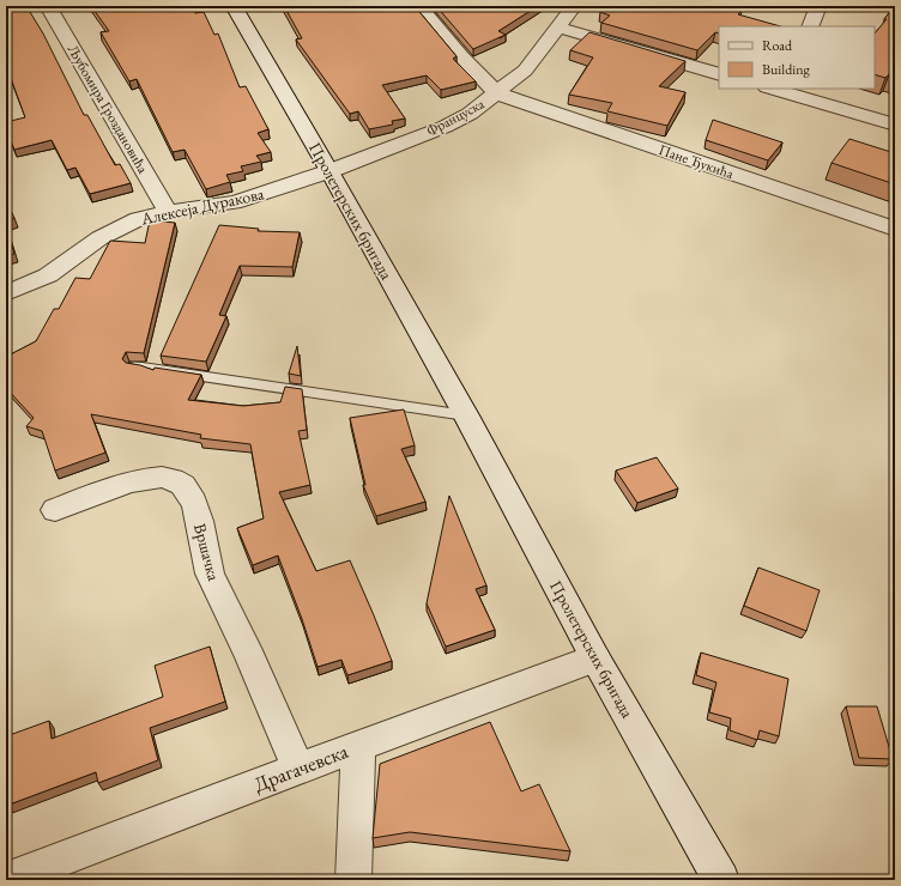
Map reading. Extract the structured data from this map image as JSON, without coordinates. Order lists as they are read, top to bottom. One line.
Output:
{"streets":{"street":["Љубомира Гроздановића","Француска","Пане Ђукића","Алексеја Дуракова","Пролетерских бригада","Вршачка","Драгачевска"]},"crossings":[["Љубомира Гроздановића","Алексеја Дуракова"],["Француска","Пане Ђукића"],["Француска","Алексеја Дуракова"],["Француска","Пролетерских бригада"],["Алексеја Дуракова","Пролетерских бригада"],["Пролетерских бригада","Драгачевска"],["Вршачка","Драгачевска"]],"legend":["Road","Building"]}
